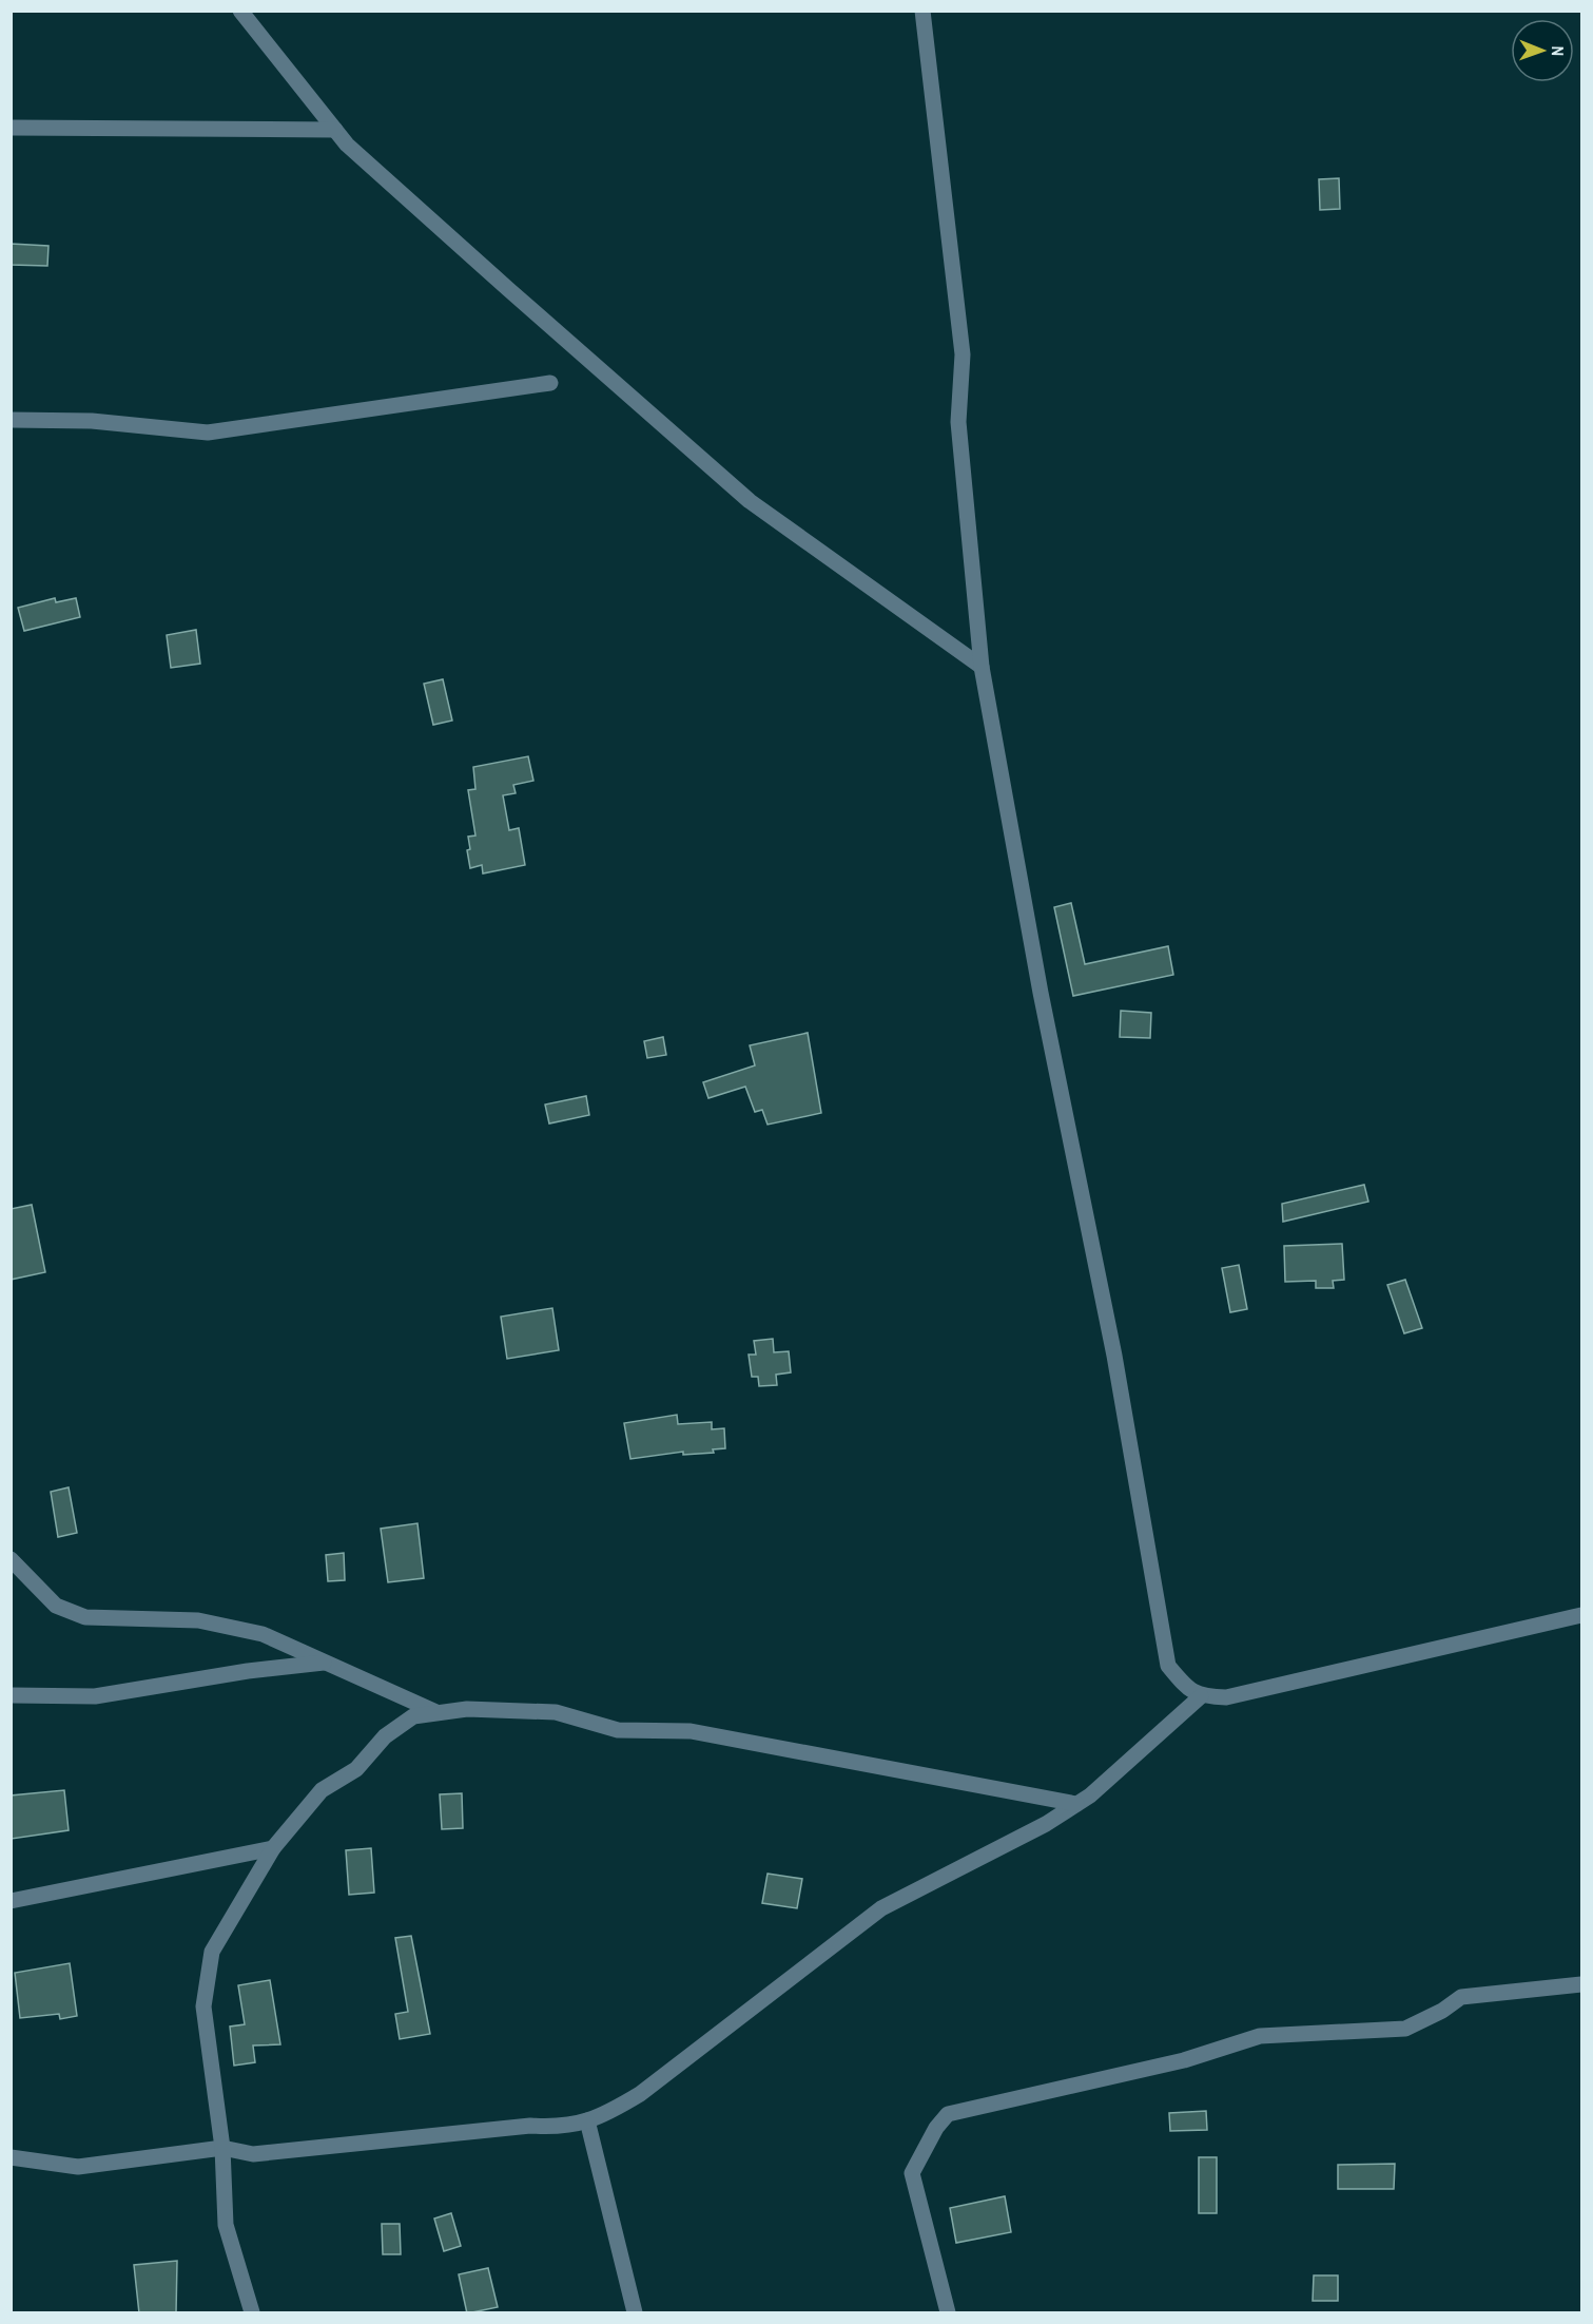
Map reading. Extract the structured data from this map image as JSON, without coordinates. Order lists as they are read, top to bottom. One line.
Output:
{"north":"right"}
